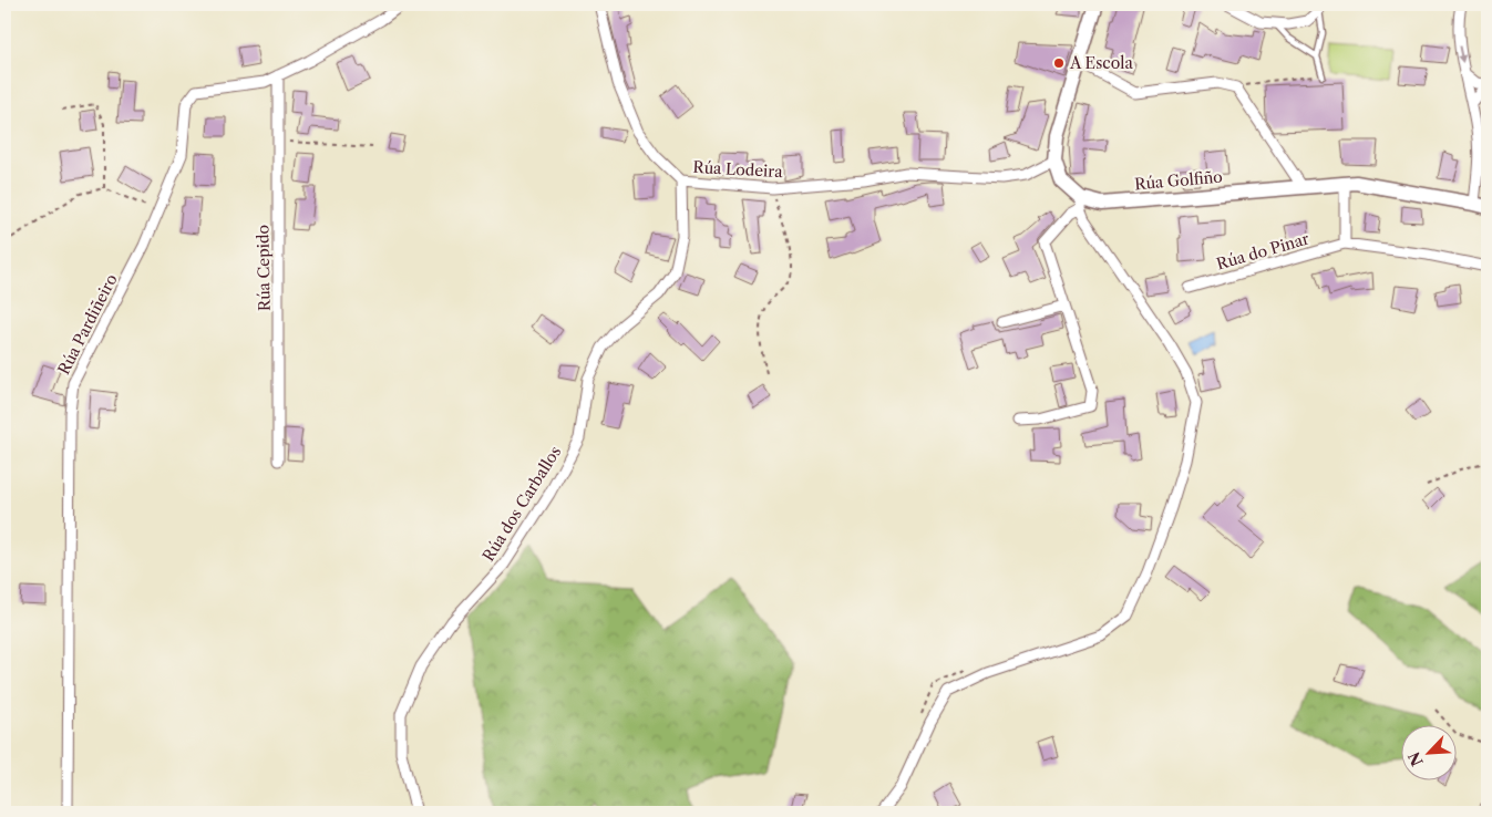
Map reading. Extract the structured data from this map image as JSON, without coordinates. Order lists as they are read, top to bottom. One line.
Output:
{"streets":{"main road":["Rúa Golfiño"],"street":["Rúa Lodeira","Rúa do Pinar","Rúa Cepido","Rúa Pardiñeiro","Rúa dos Carballos"]},"crossings":[["Rúa Lodeira","Rúa dos Carballos"],["Rúa Cepido","Rúa Pardiñeiro"]],"places":["A Escola"],"north":"bottom left"}
